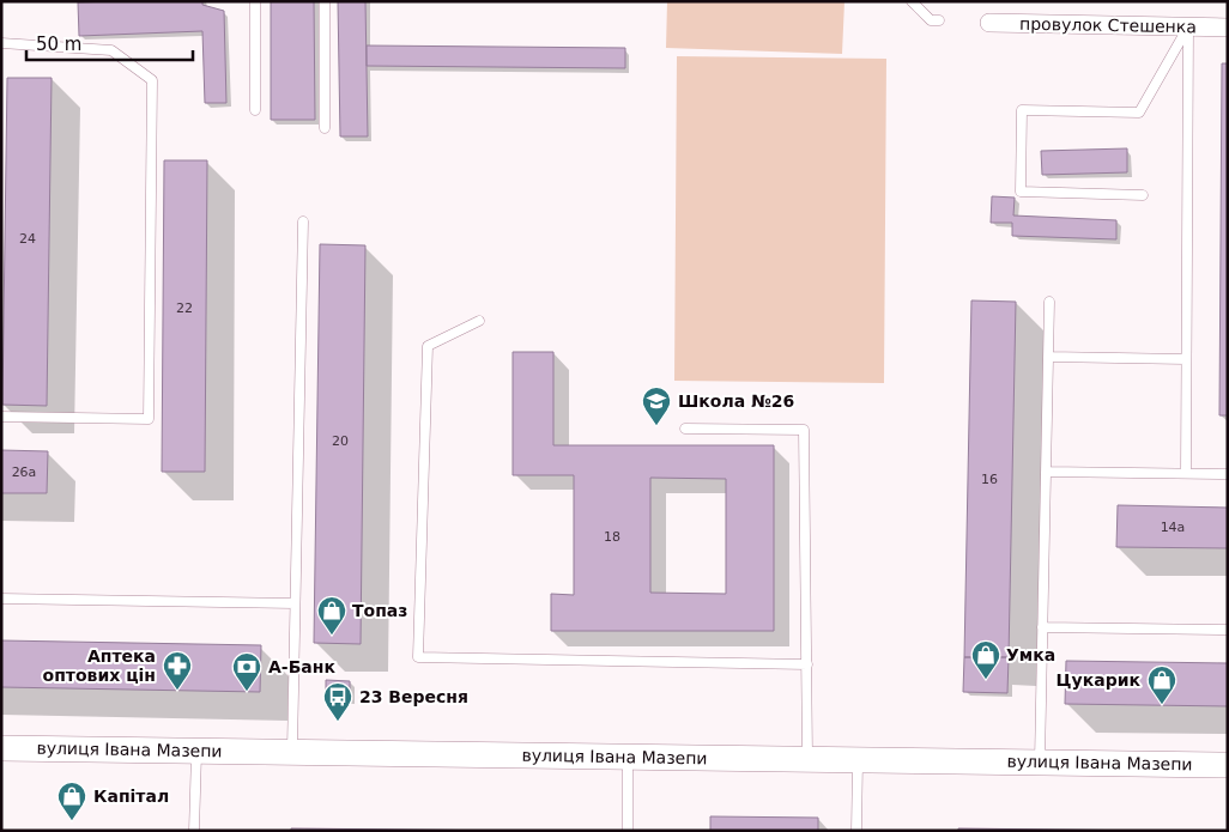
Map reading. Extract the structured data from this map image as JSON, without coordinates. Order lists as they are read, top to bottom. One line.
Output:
{"streets":{"main road":["вулиця Івана Мазепи"],"street":["провулок Стешенка"]},"places":{"school or university":["Школа №26"],"shop":["Топаз","Умка","Цукарик","Капітал"],"pharmacy":["Аптека оптових цін"],"bank":["А-Банк"],"bus stop":["23 Вересня"]},"house_numbers":["24","22","20","26а","16","14а","18"],"scale_bar":"50 m"}
